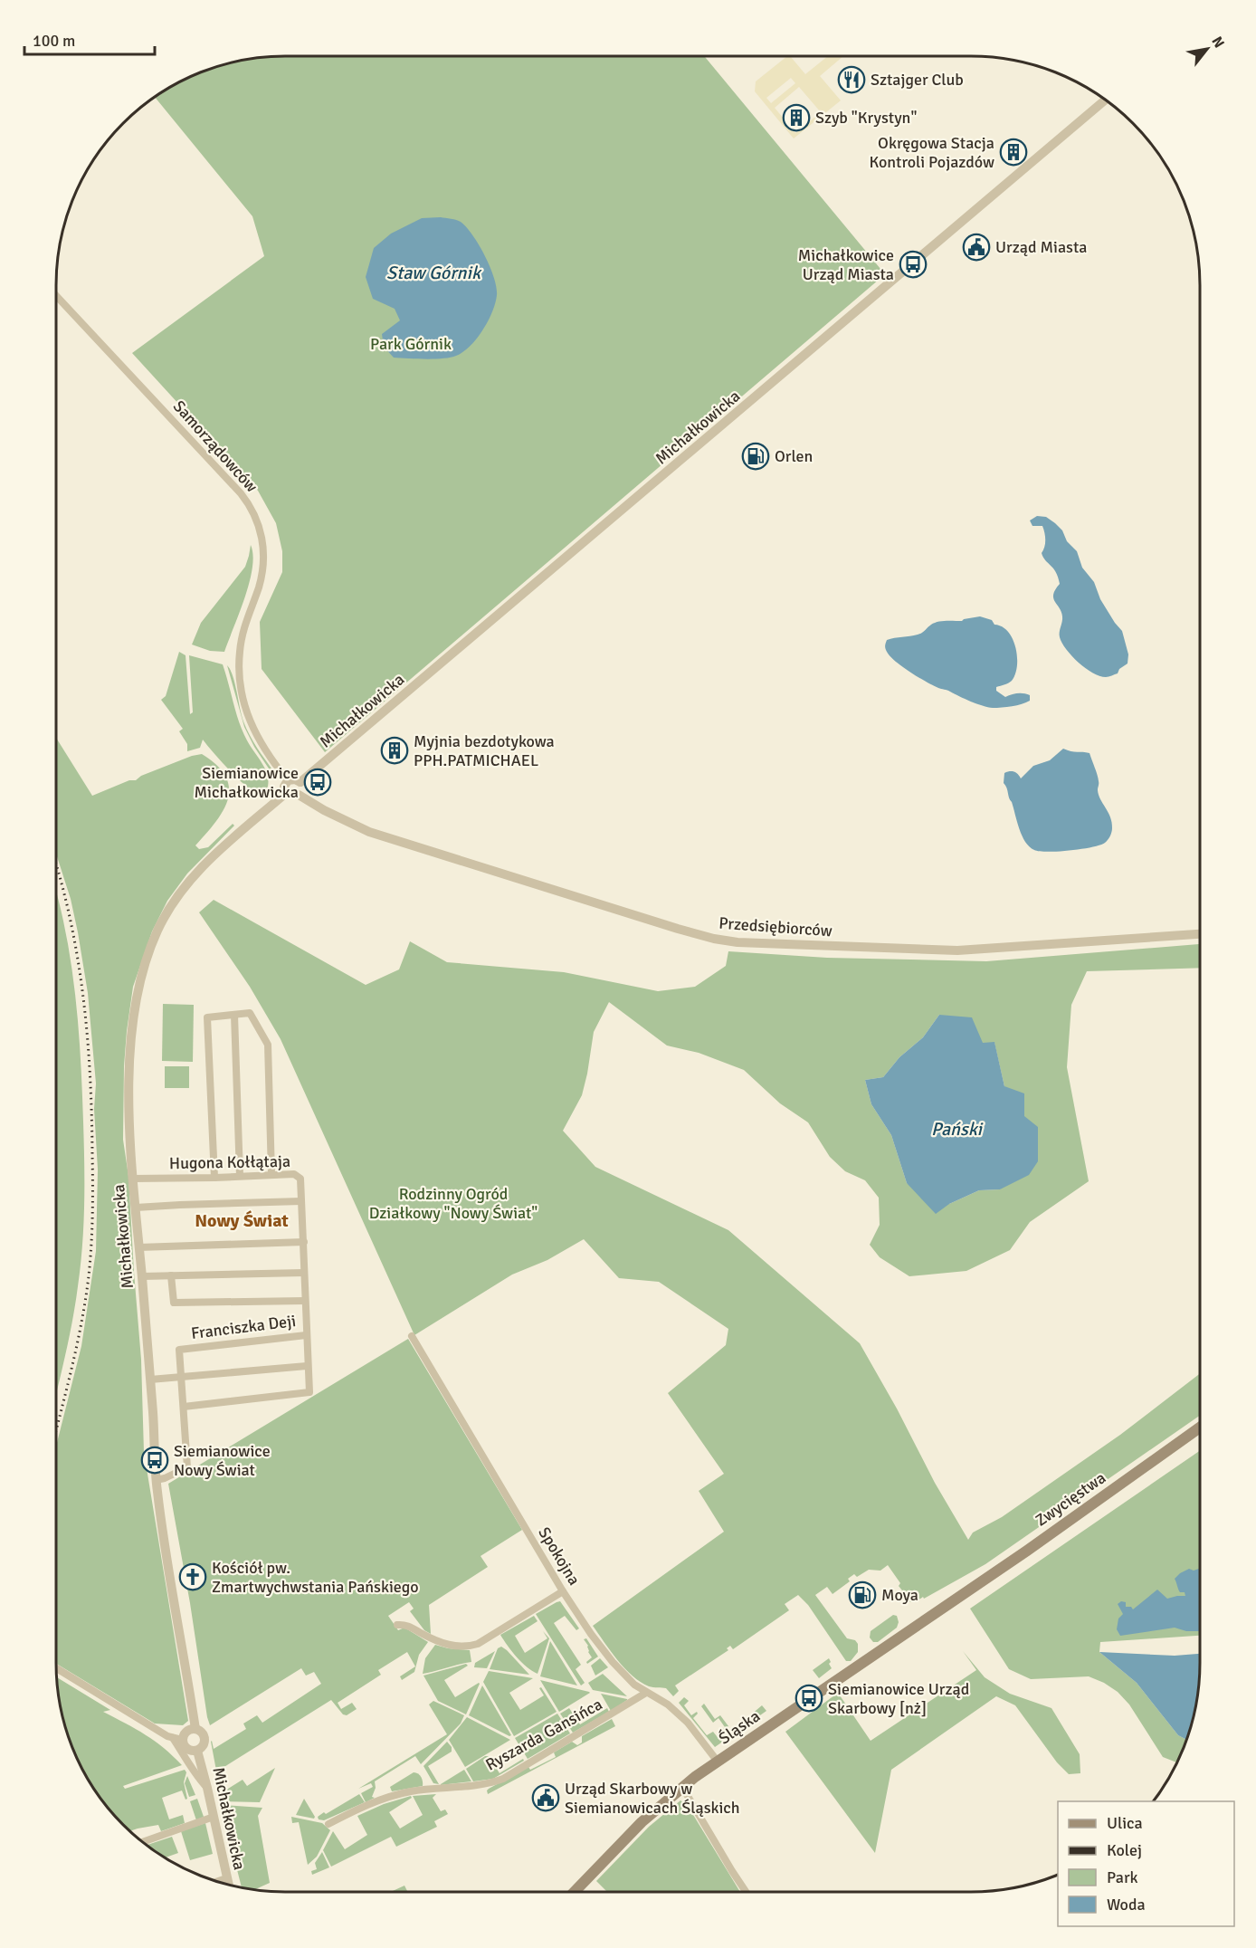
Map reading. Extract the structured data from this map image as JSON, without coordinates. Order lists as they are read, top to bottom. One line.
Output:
{"streets":{"main road":["Zwycięstwa","Śląska"],"street":["Michałkowicka","Samorządowców","Przedsiębiorców","Hugona Kołłątaja","Franciszka Deji","Spokojna","Ryszarda Gansińca"]},"crossings":[["Michałkowicka","Samorządowców"],["Michałkowicka","Przedsiębiorców"],["Michałkowicka","Hugona Kołłątaja"],["Samorządowców","Przedsiębiorców"],["Hugona Kołłątaja","Franciszka Deji"],["Zwycięstwa","Śląska"],["Spokojna","Śląska"],["Spokojna","Ryszarda Gansińca"]],"districts":["Nowy Świat"],"water":["Staw Górnik","Pański"],"parks":["Park Górnik","Rodzinny Ogród Działkowy \"Nowy Świat\""],"places":{"restaurant":["Sztajger Club"],"building":["Szyb \"Krystyn\"","Okręgowa Stacja Kontroli Pojazdów","Myjnia bezdotykowa PPH.PATMICHAEL"],"public building":["Urząd Miasta","Urząd Skarbowy w Siemianowicach Śląskich"],"bus stop":["Michałkowice Urząd Miasta","Siemianowice Michałkowicka","Siemianowice Nowy Świat","Siemianowice Urząd Skarbowy [nż]"],"fuel station":["Orlen","Moya"],"church":["Kościół pw. Zmartwychwstania Pańskiego"]},"legend":["Ulica","Kolej","Park","Woda"],"scale_bar":"100 m","north":"top right"}
